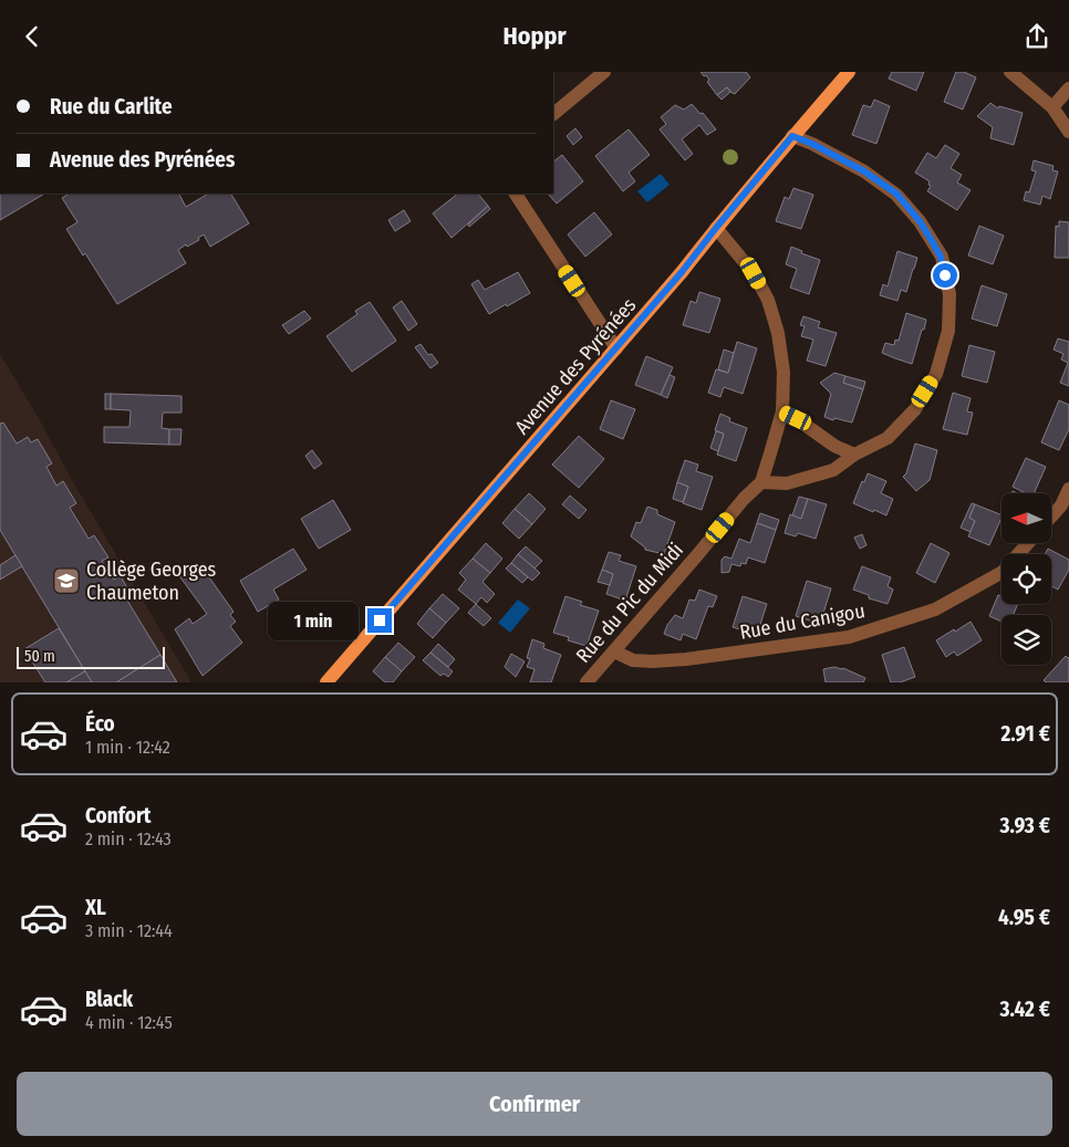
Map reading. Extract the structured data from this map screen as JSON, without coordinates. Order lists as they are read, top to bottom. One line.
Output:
{"streets":{"main road":["Avenue des Pyrénées"],"street":["Rue du Pic du Midi","Rue du Canigou"]},"crossings":[["Rue du Pic du Midi","Rue du Canigou"]],"places":{"school or university":["Collège Georges Chaumeton"]},"scale_bar":"50 m","north":"left","page":{"header":"Hoppr","banner":["Rue du Carlite","Avenue des Pyrénées"],"bubble":"1 min","scale":"50 m","list":[{"name":"Éco","note":"1 min · 12:42","value":"2.91 €"},{"name":"Confort","note":"2 min · 12:43","value":"3.93 €"},{"name":"XL","note":"3 min · 12:44","value":"4.95 €"},{"name":"Black","note":"4 min · 12:45","value":"3.42 €"}],"buttons":"Confirmer"}}
